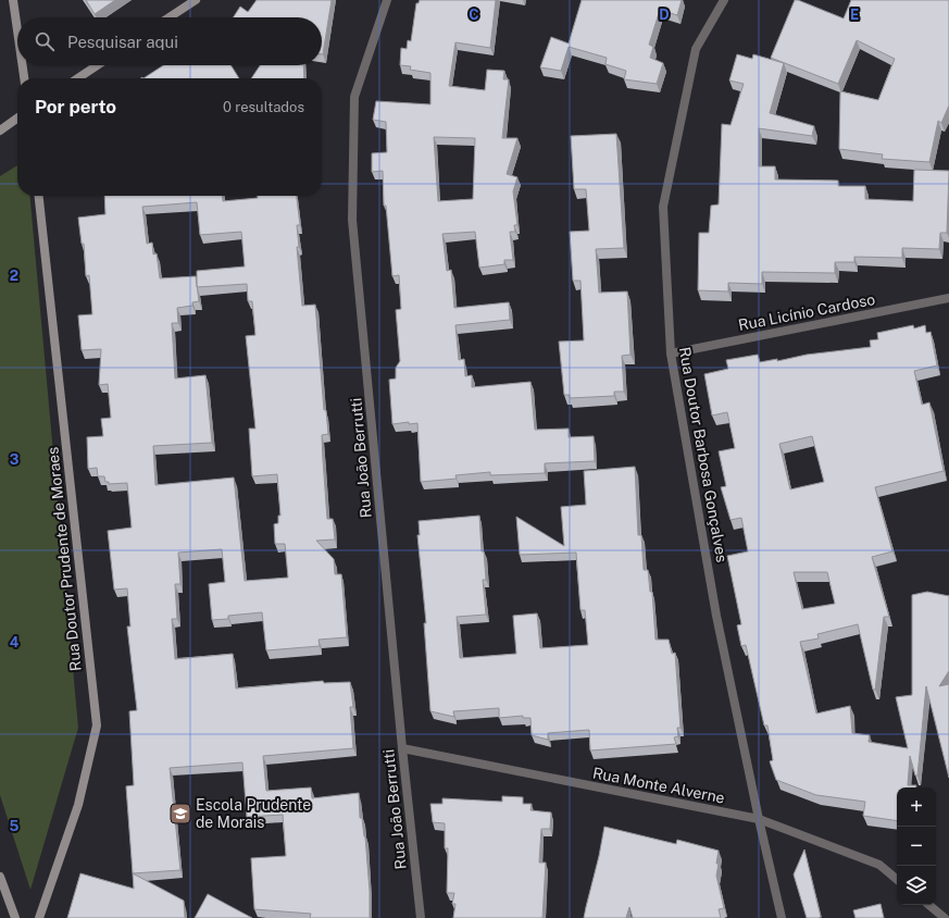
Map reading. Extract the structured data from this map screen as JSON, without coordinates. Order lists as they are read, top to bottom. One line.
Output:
{"streets":{"street":["Rua Licínio Cardoso","Rua Doutor Barbosa Gonçalves","Rua João Berrutti","Rua Doutor Prudente de Moraes","Rua Monte Alverne"]},"crossings":[["Rua Licínio Cardoso","Rua Doutor Barbosa Gonçalves"],["Rua Doutor Barbosa Gonçalves","Rua Monte Alverne"],["Rua João Berrutti","Rua Monte Alverne"]],"places":{"school or university":["Escola Prudente de Morais"]},"page":{"search":"Pesquisar aqui","heading":["Por perto","0 resultados"],"map_buttons":["+","−"]},"grid":{"columns":["C","D","E"],"rows":["2","3","4","5"]}}
